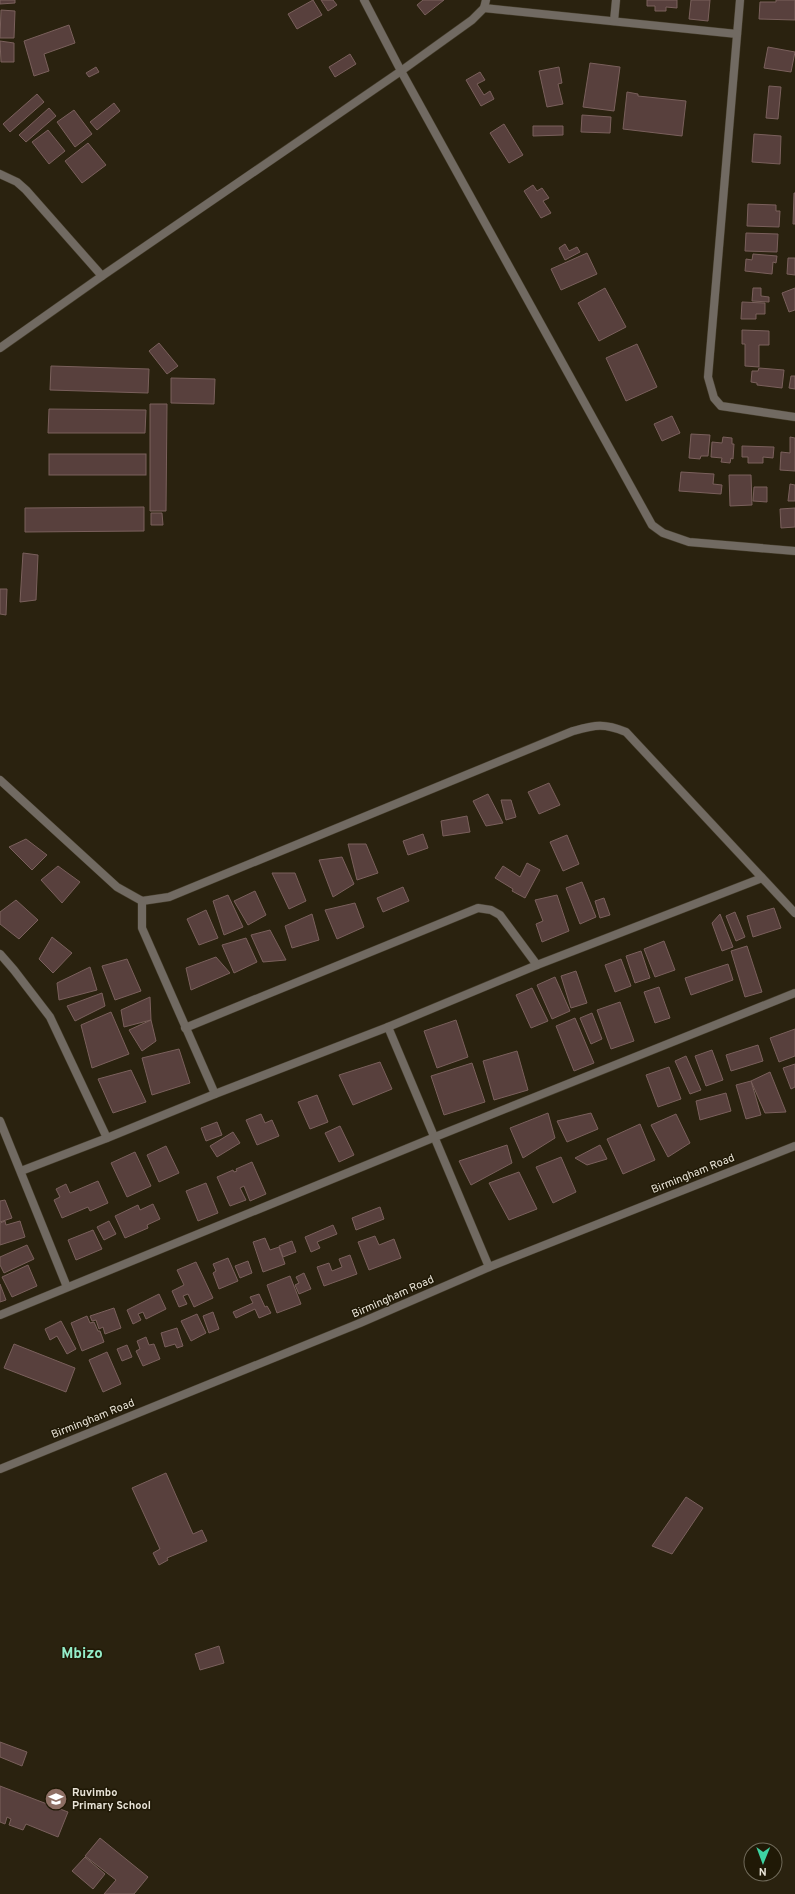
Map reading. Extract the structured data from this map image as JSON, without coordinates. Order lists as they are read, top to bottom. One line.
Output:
{"streets":{"street":["Birmingham Road"]},"districts":["Mbizo"],"places":{"school or university":["Ruvimbo Primary School"]},"north":"bottom"}
